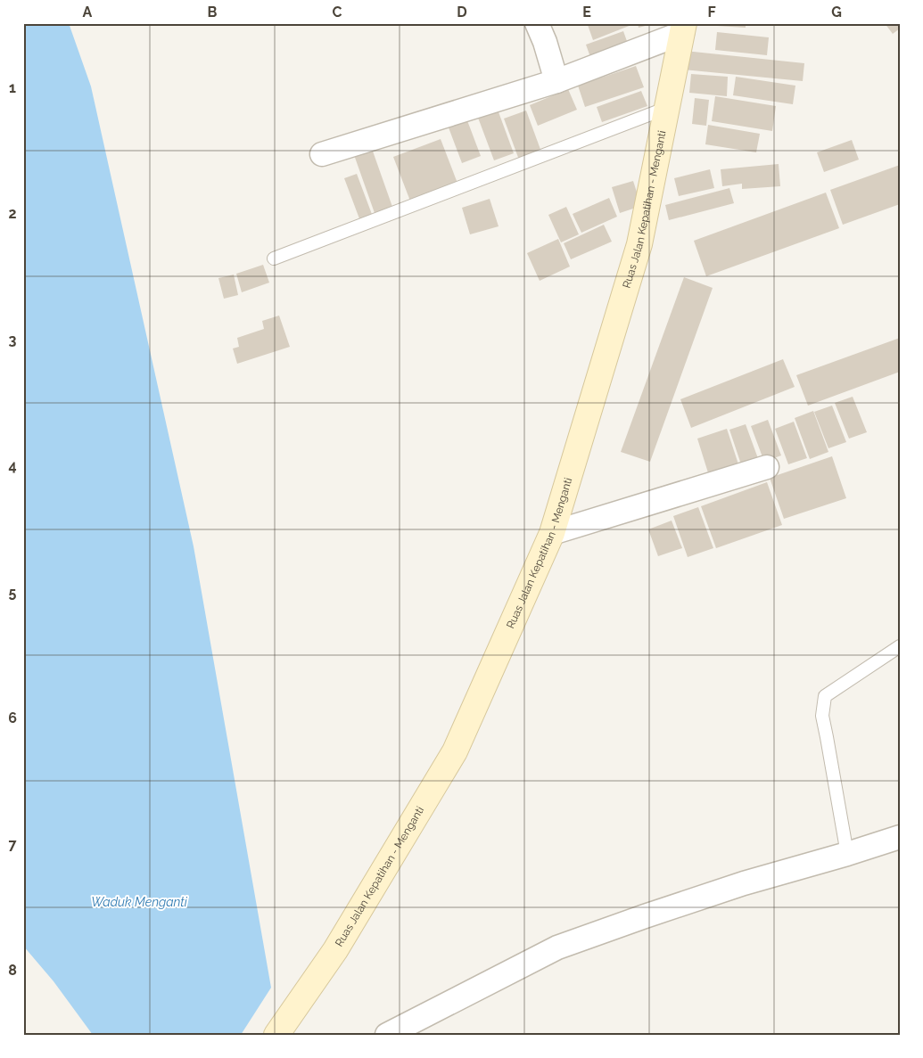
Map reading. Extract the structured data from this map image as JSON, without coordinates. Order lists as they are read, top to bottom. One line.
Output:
{"streets":{"main road":["Ruas Jalan Kepatihan - Menganti"]},"water":["Waduk Menganti"],"grid":{"columns":["A","B","C","D","E","F","G"],"rows":["1","2","3","4","5","6","7","8"]}}
